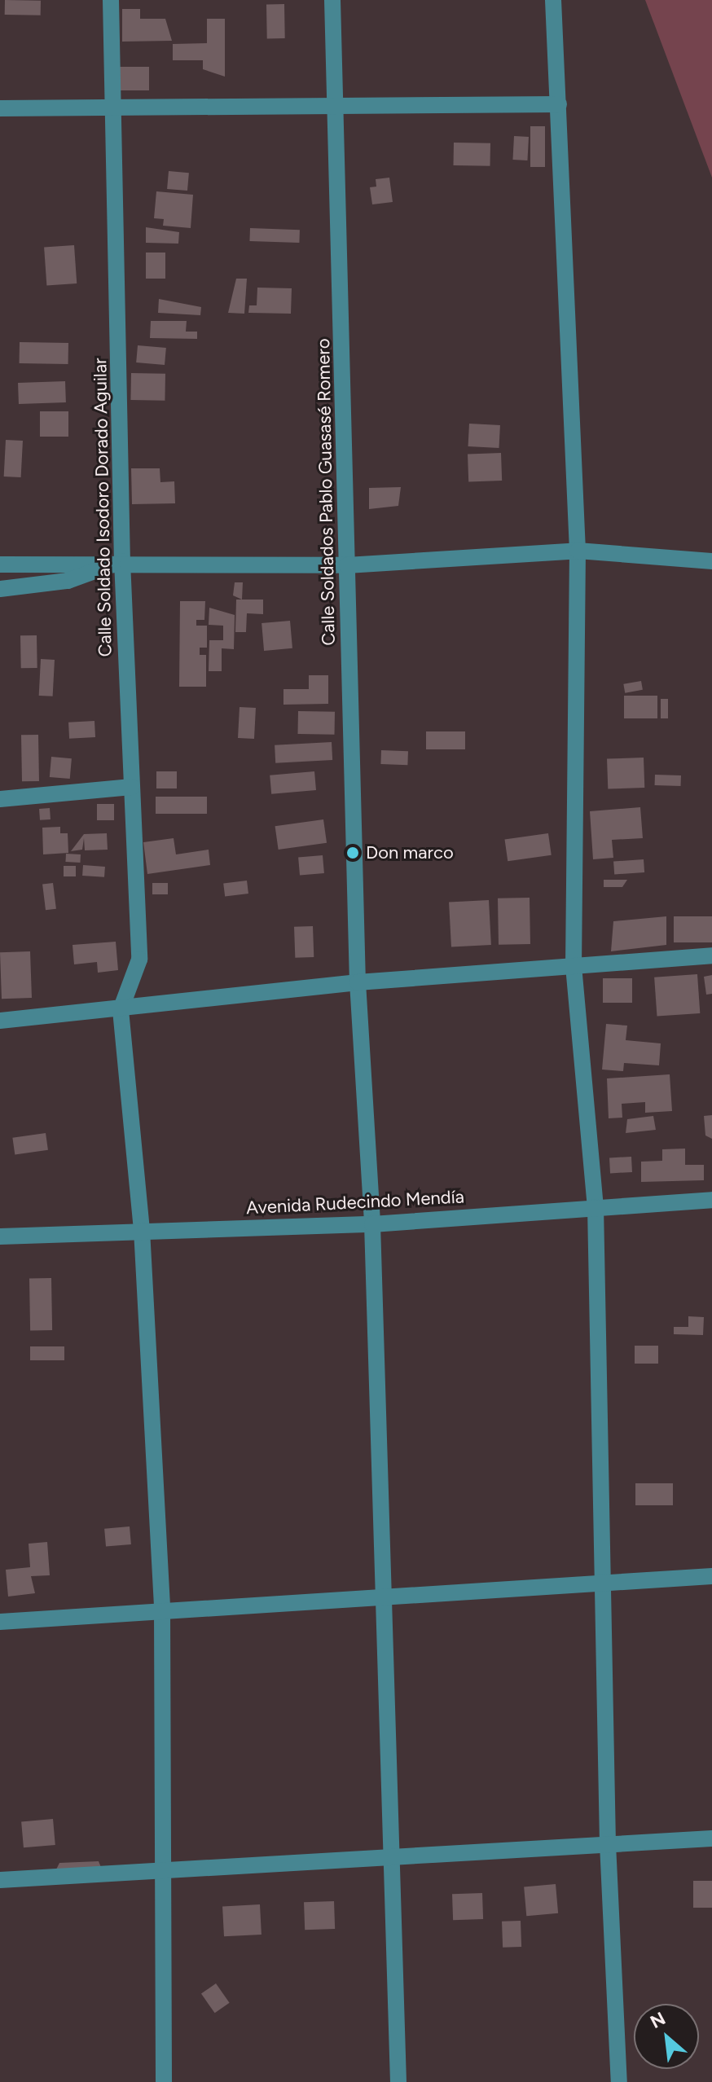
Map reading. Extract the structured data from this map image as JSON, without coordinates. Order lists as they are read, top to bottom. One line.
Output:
{"streets":{"street":["Calle Soldados Pablo Guasasé Romero","Calle Soldado Isodoro Dorado Aguilar","Avenida Rudecindo Mendía"]},"crossings":[["Calle Soldados Pablo Guasasé Romero","Avenida Rudecindo Mendía"]],"places":["Don marco"],"north":"top left"}
